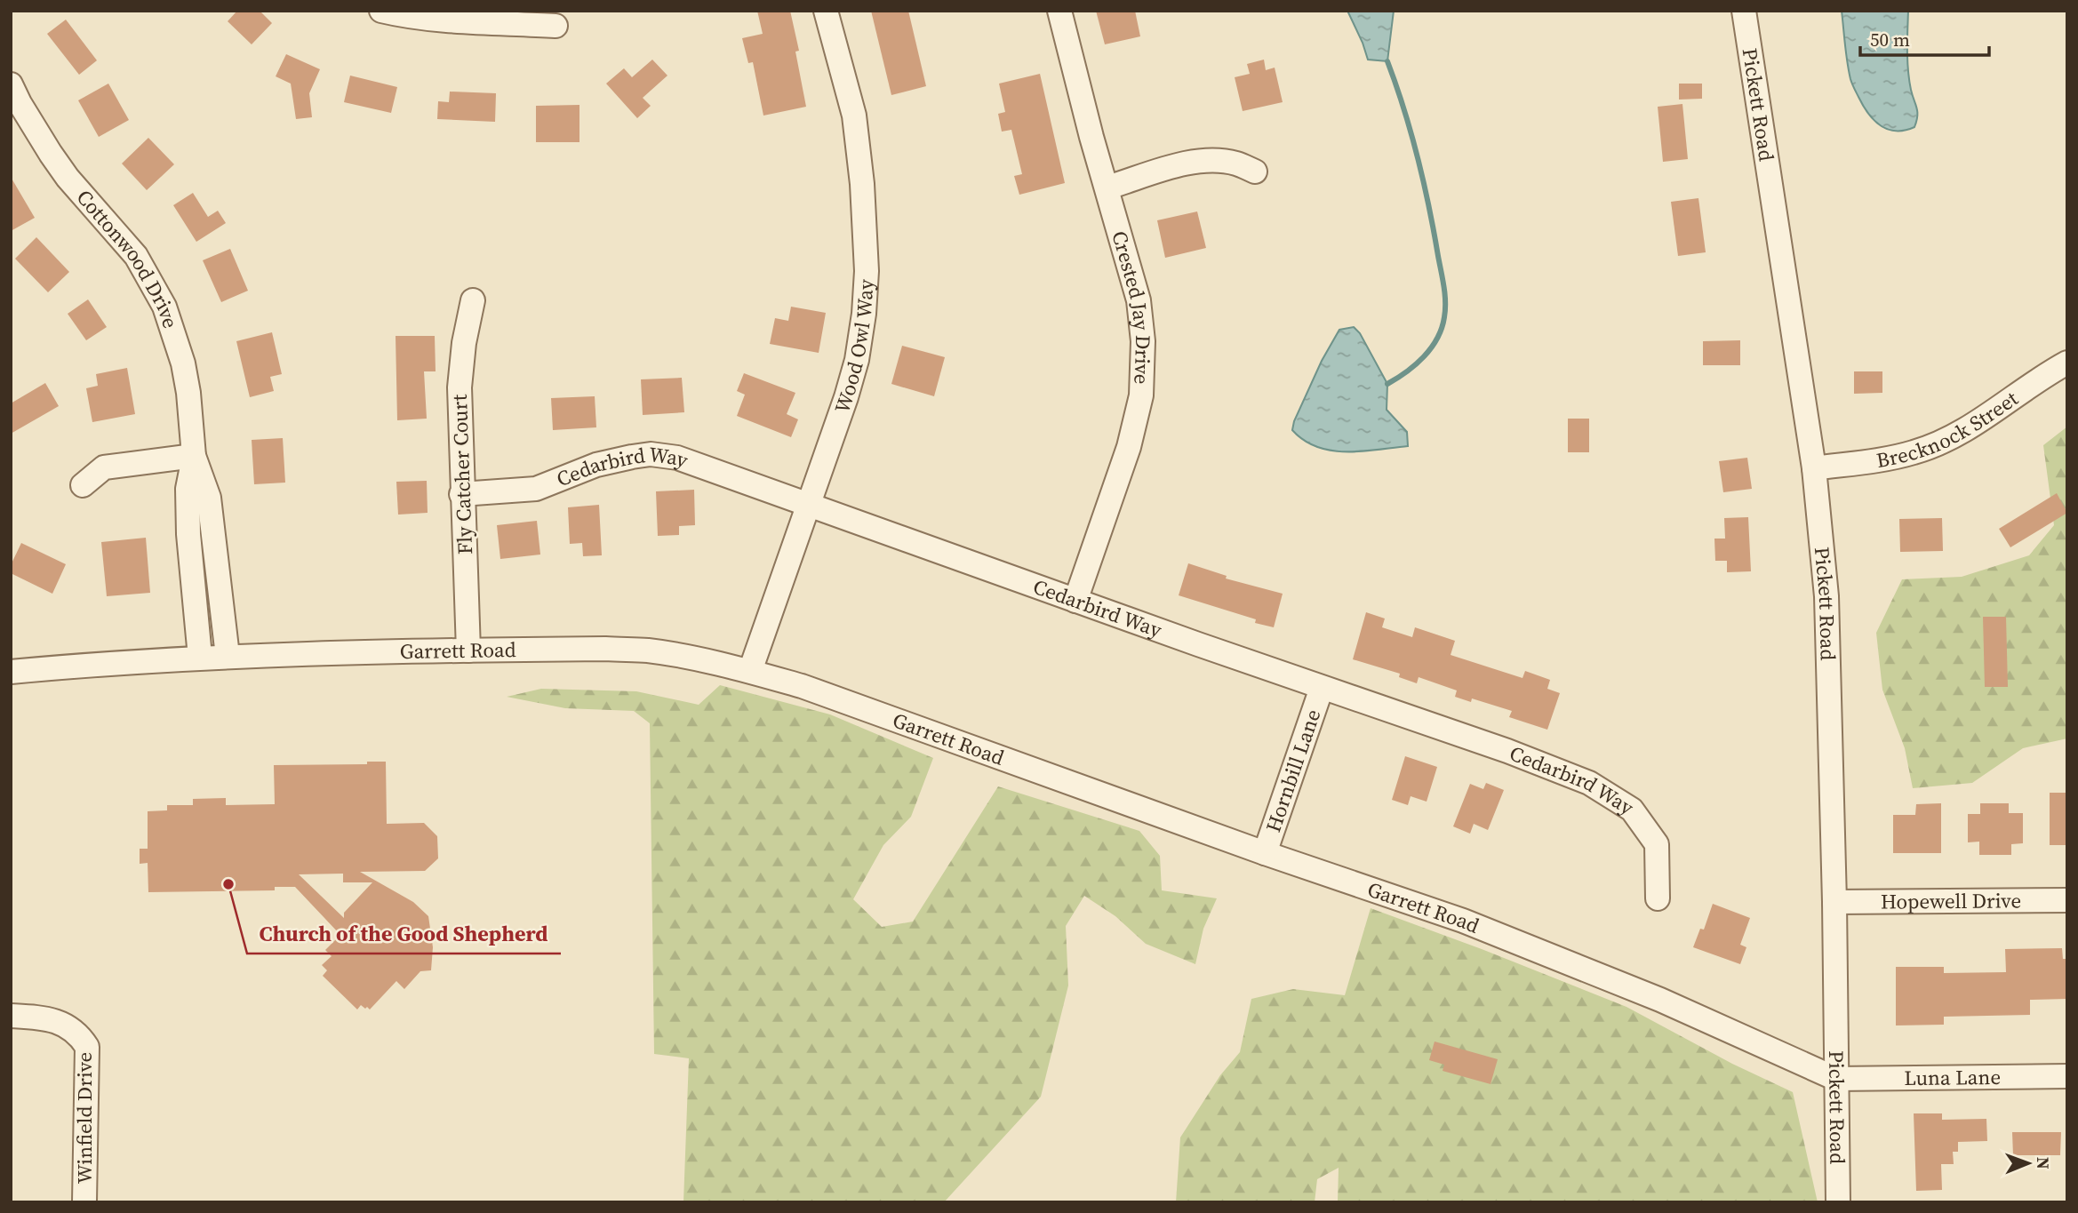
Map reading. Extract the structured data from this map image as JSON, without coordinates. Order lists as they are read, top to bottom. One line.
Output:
{"streets":{"street":["Pickett Road","Cottonwood Drive","Crested Jay Drive","Wood Owl Way","Brecknock Street","Fly Catcher Court","Cedarbird Way","Garrett Road","Hornbill Lane","Hopewell Drive","Luna Lane","Winfield Drive"]},"crossings":[["Pickett Road","Brecknock Street"],["Pickett Road","Garrett Road"],["Pickett Road","Hopewell Drive"],["Pickett Road","Luna Lane"],["Cottonwood Drive","Garrett Road"],["Crested Jay Drive","Cedarbird Way"],["Wood Owl Way","Cedarbird Way"],["Wood Owl Way","Garrett Road"],["Fly Catcher Court","Cedarbird Way"],["Fly Catcher Court","Garrett Road"],["Cedarbird Way","Hornbill Lane"],["Garrett Road","Hornbill Lane"],["Garrett Road","Luna Lane"]],"places":["Church of the Good Shepherd"],"scale_bar":"50 m","north":"right"}
